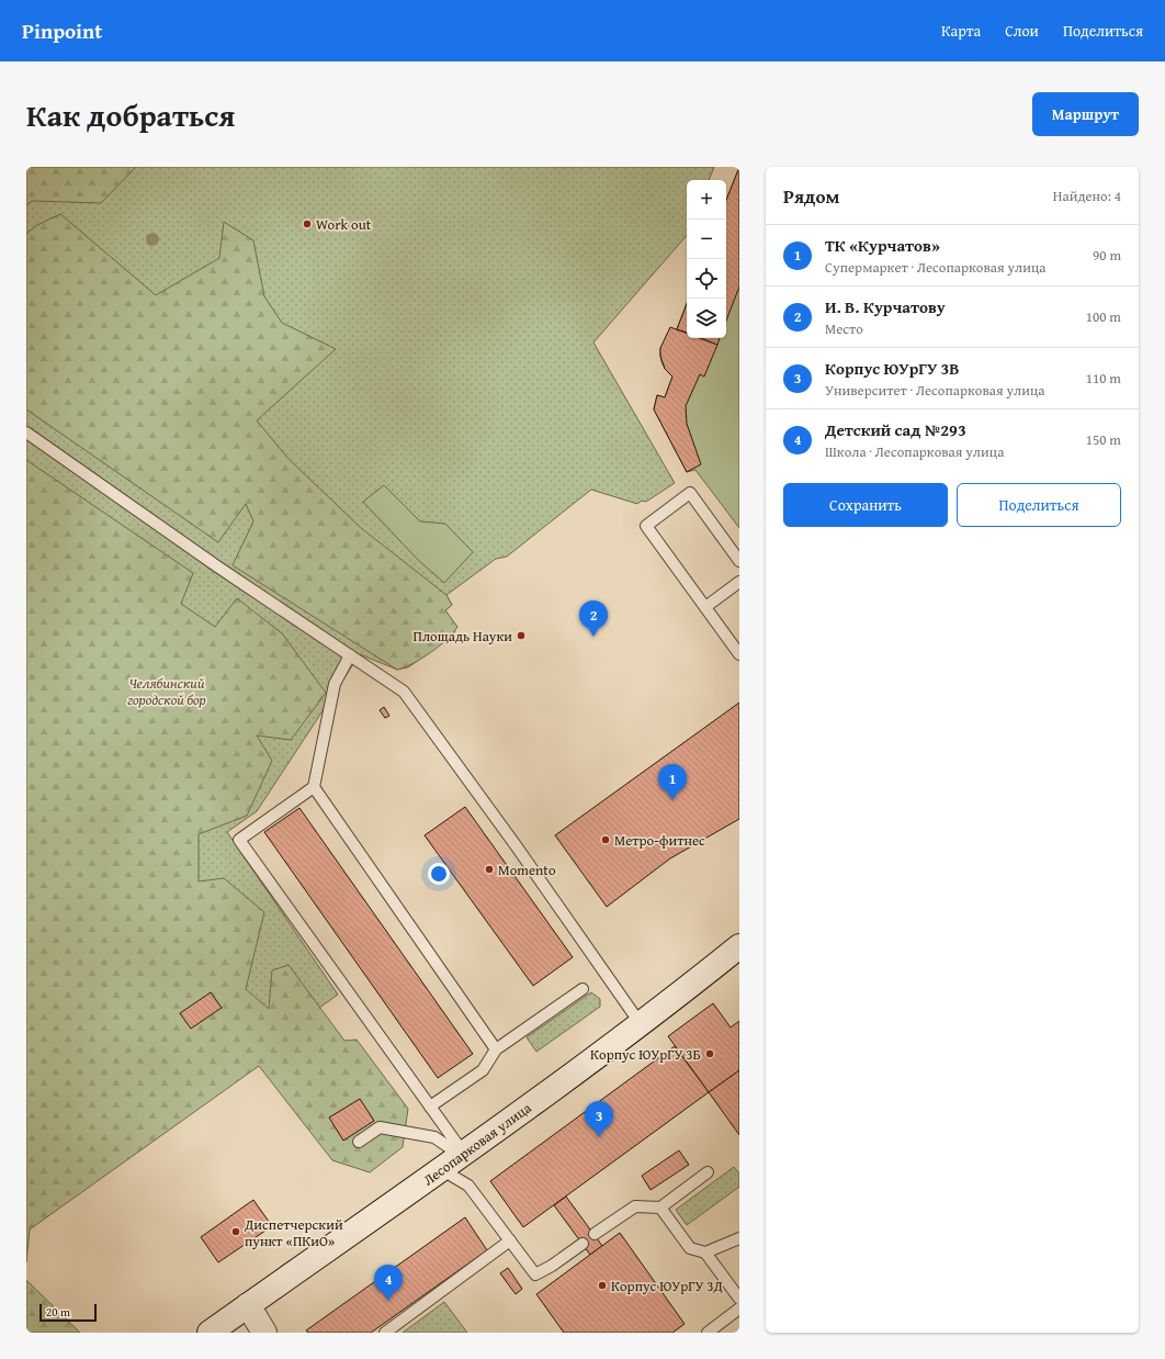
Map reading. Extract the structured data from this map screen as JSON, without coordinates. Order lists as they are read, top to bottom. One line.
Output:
{"streets":{"main road":["Лесопарковая улица"]},"parks":["Челябинский городской бор"],"places":["Work out","Площадь Науки","Метро-фитнес","Momento","Корпус ЮУрГУ 3Б","Диспетчерский пункт «ПКиО»","Корпус ЮУрГУ 3Д"],"scale_bar":"20 m","page":{"header":"Pinpoint","nav":["Карта","Слои","Поделиться"],"title":"Как добраться","buttons":["Маршрут",["Сохранить","Поделиться"]],"heading":["Рядом","Найдено: 4"],"map_buttons":["+","−"],"list":[{"mark":"1","name":"ТК «Курчатов»","note":"Супермаркет · Лесопарковая улица","value":"90 m"},{"mark":"2","name":"И. В. Курчатову","note":"Место","value":"100 m"},{"mark":"3","name":"Корпус ЮУрГУ 3В","note":"Университет · Лесопарковая улица","value":"110 m"},{"mark":"4","name":"Детский сад №293","note":"Школа · Лесопарковая улица","value":"150 m"}],"pins":["2","1","3","4"],"scale":"20 m"}}
